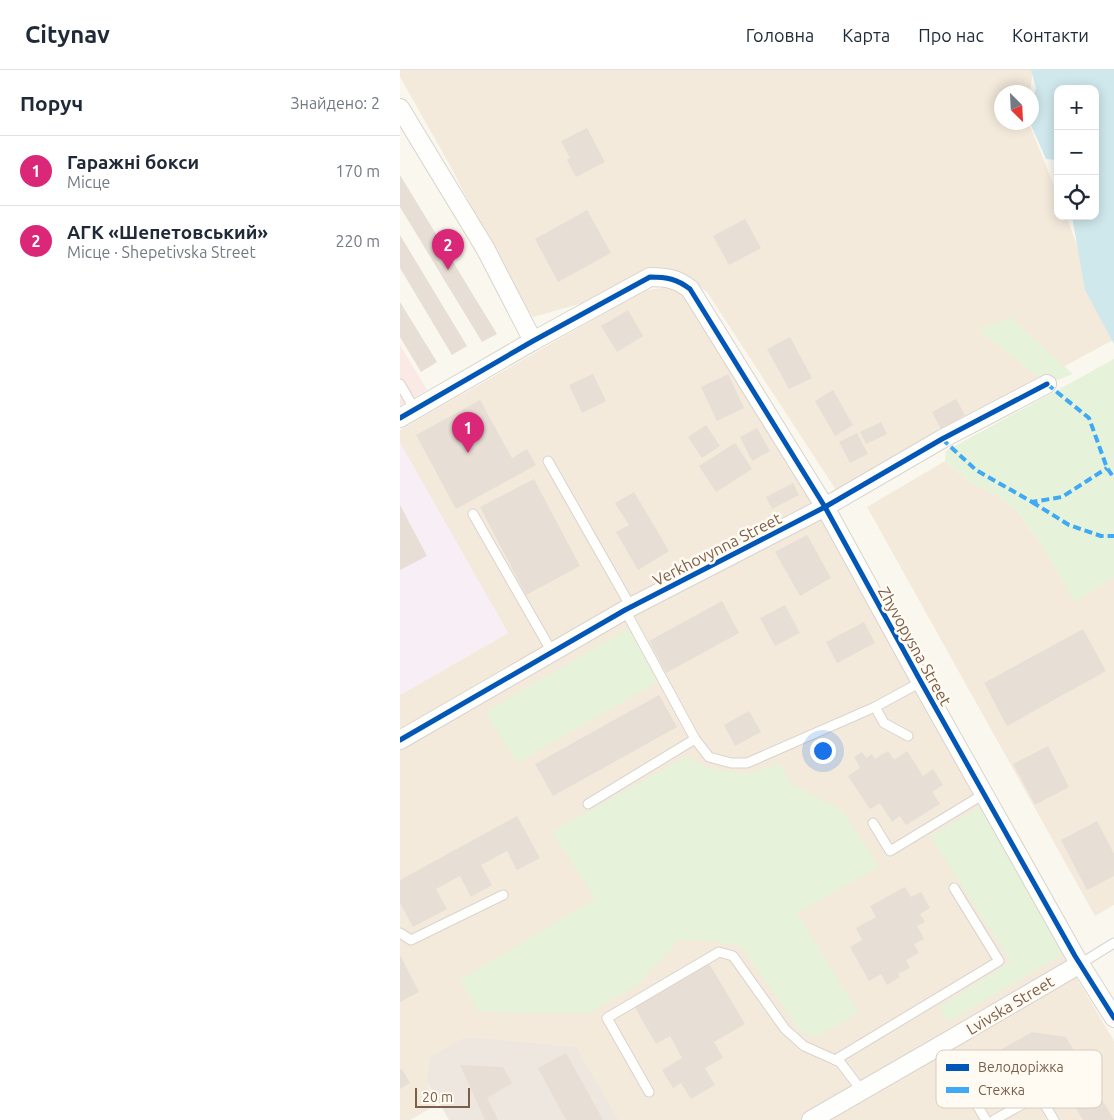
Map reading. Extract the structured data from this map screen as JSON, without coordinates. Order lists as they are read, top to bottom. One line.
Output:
{"streets":{"street":["Verkhovynna Street","Zhyvopysna Street","Lvivska Street"]},"crossings":[["Verkhovynna Street","Zhyvopysna Street"],["Zhyvopysna Street","Lvivska Street"]],"legend":["Велодоріжка","Стежка"],"scale_bar":"20 m","north":"bottom right","page":{"header":"Citynav","nav":["Головна","Карта","Про нас","Контакти"],"heading":["Поруч","Знайдено: 2"],"map_buttons":["+","−"],"list":[{"mark":"1","name":"Гаражні бокси","note":"Місце","value":"170 m"},{"mark":"2","name":"АГК «Шепетовський»","note":"Місце · Shepetivska Street","value":"220 m"}],"pins":["2","1"],"scale":"20 m"}}
